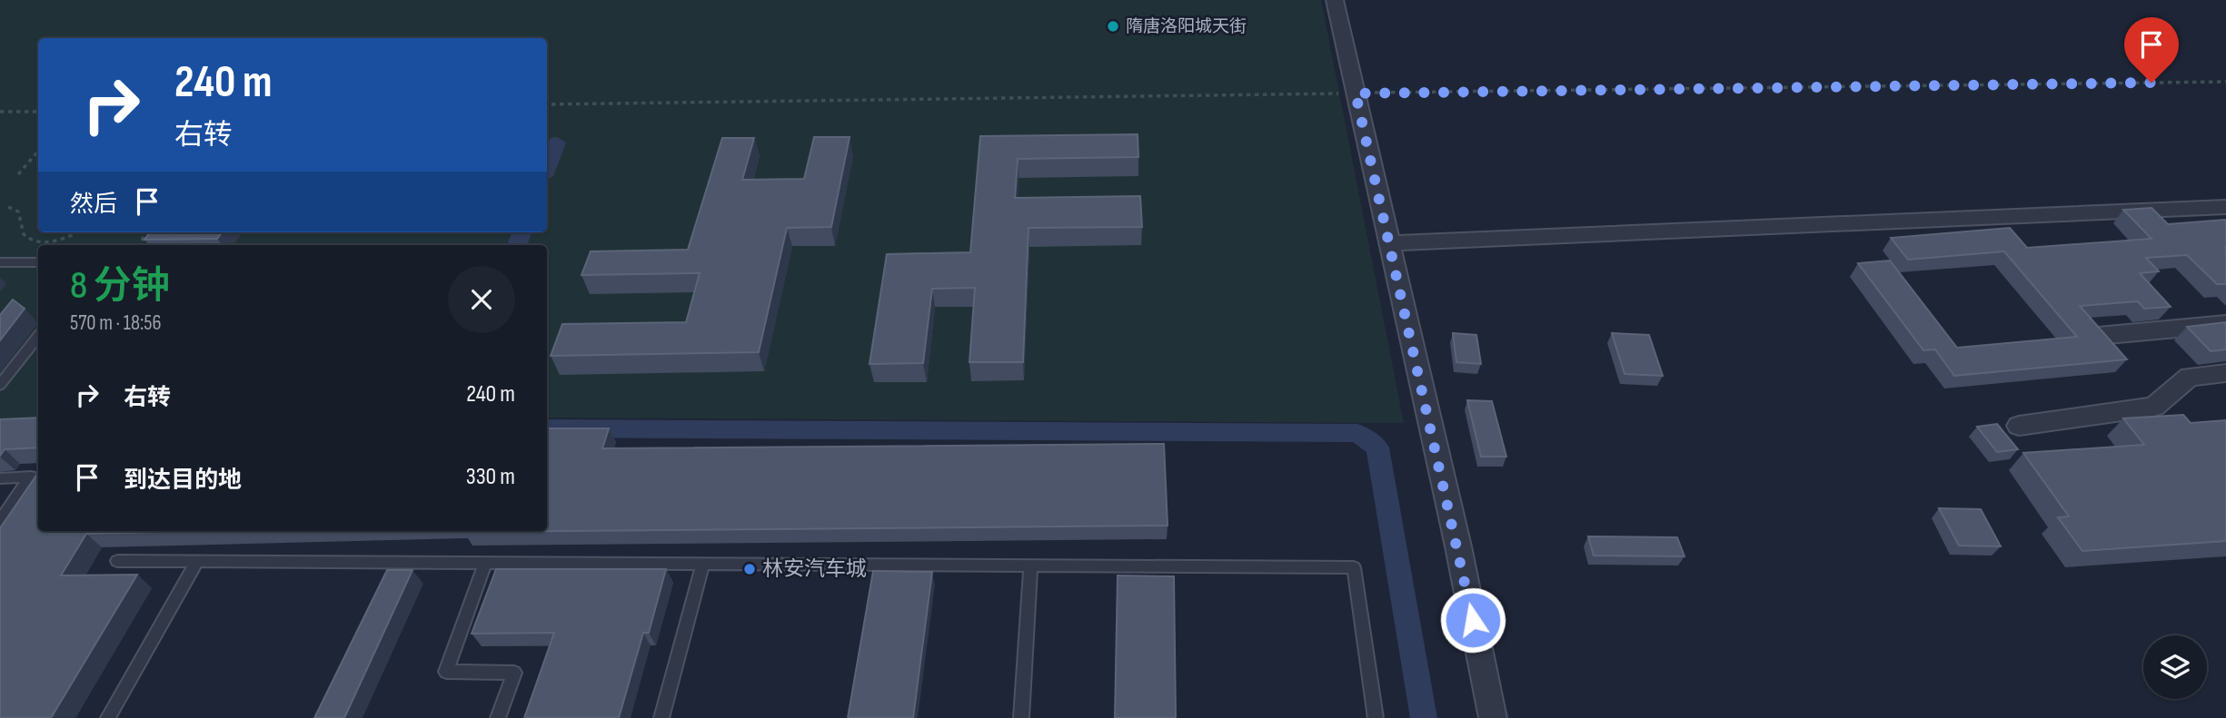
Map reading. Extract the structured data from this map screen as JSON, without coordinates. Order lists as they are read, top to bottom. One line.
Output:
{"places":["隋唐洛阳城天街","林安汽车城"],"page":{"turn":["240 m","右转"],"then":"然后","heading":["8 分钟","570 m · 18:56"],"list":[{"name":"右转","value":"240 m"},{"name":"到达目的地","value":"330 m"}]}}
